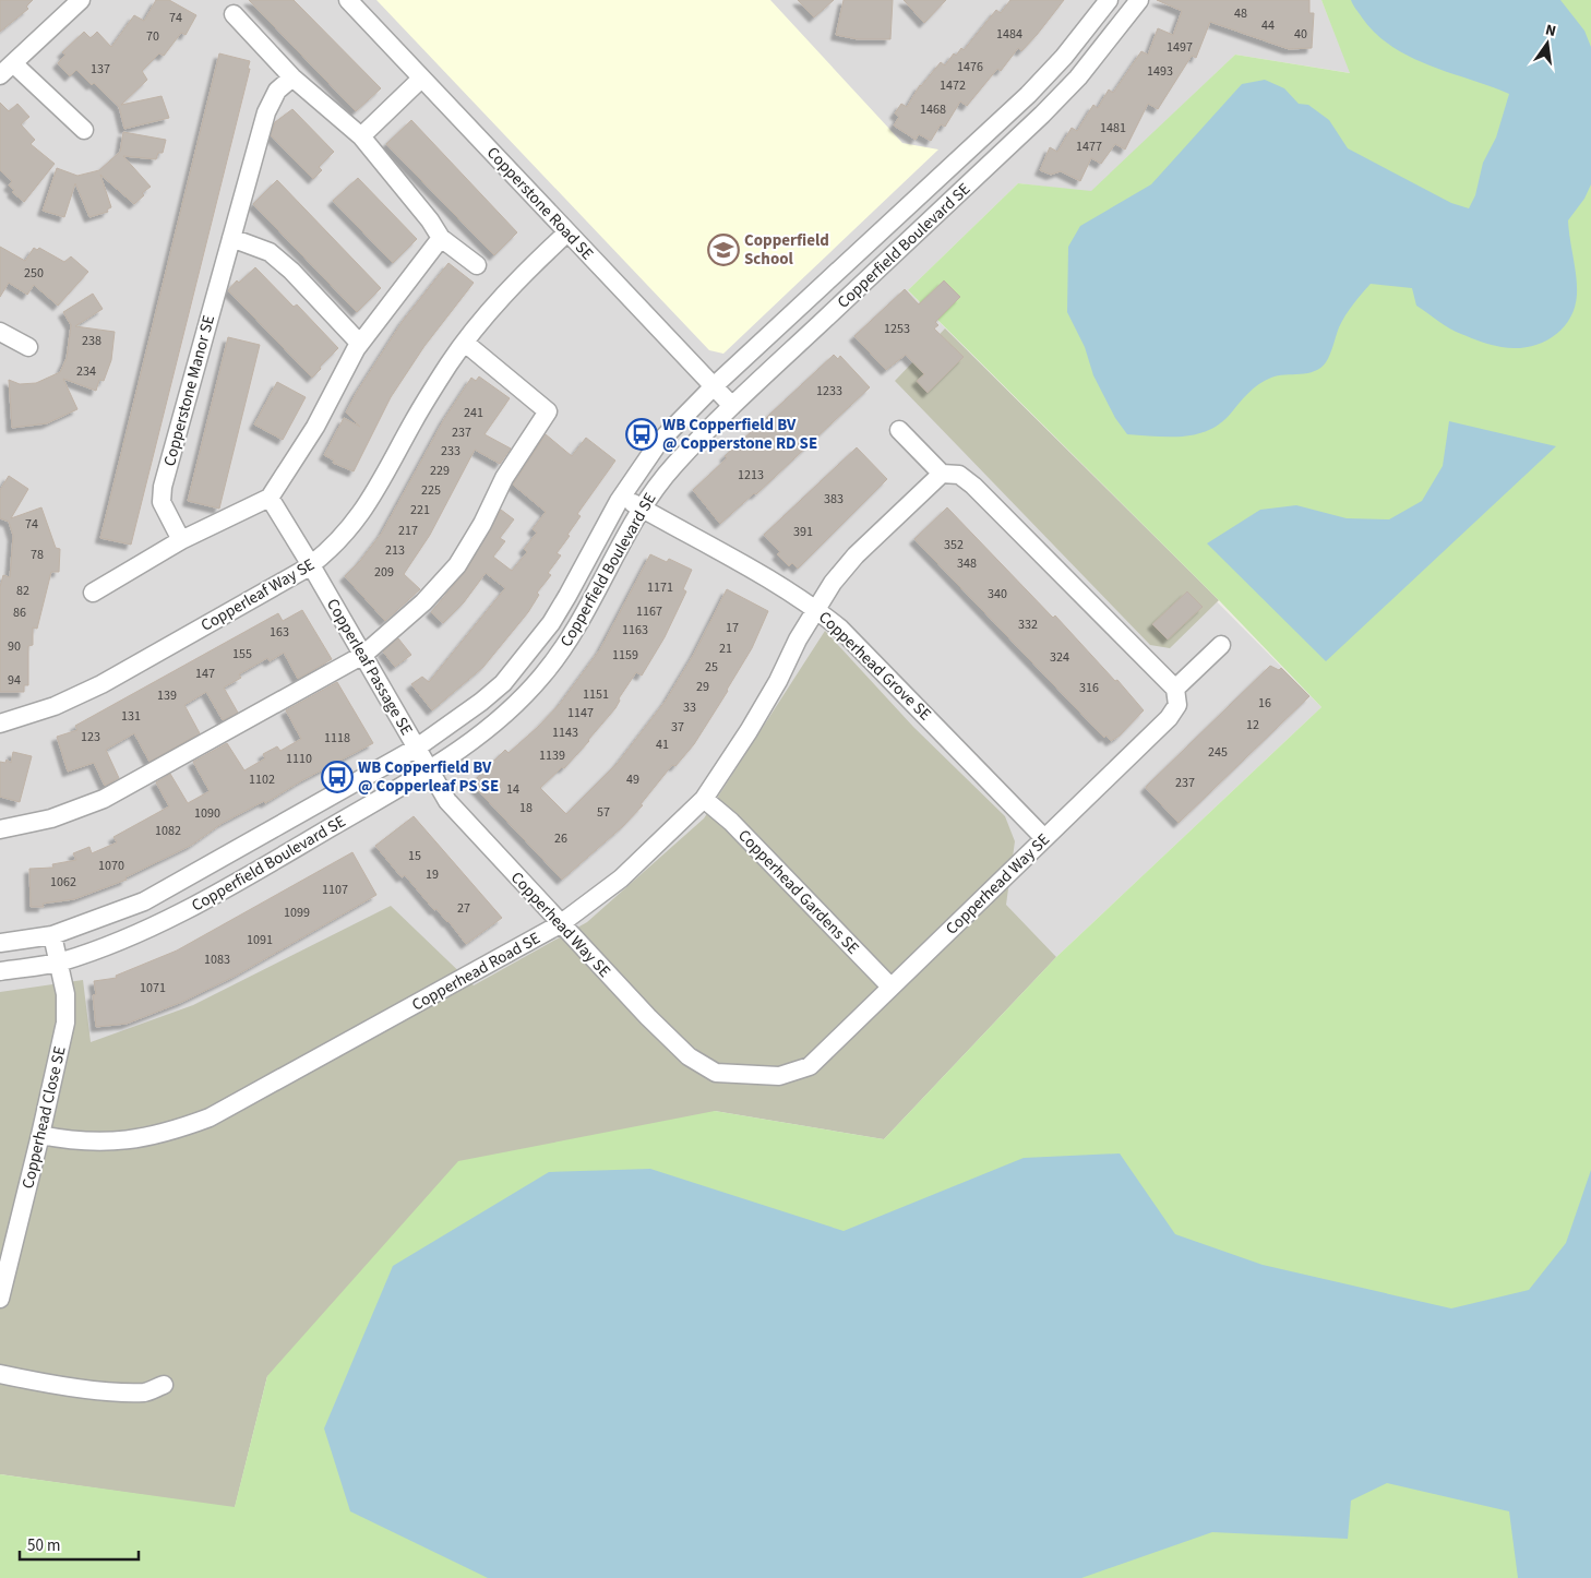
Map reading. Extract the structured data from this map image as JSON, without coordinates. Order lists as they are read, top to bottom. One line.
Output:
{"streets":{"street":["Copperstone Road SE","Copperfield Boulevard SE","Copperstone Manor SE","Copperleaf Way SE","Copperhead Grove SE","Copperleaf Passage SE","Copperhead Way SE","Copperhead Gardens SE","Copperhead Road SE","Copperhead Close SE"]},"crossings":[["Copperstone Road SE","Copperfield Boulevard SE"],["Copperstone Road SE","Copperleaf Way SE"],["Copperfield Boulevard SE","Copperhead Grove SE"],["Copperfield Boulevard SE","Copperleaf Passage SE"],["Copperfield Boulevard SE","Copperhead Way SE"],["Copperfield Boulevard SE","Copperhead Close SE"],["Copperleaf Way SE","Copperleaf Passage SE"],["Copperhead Grove SE","Copperhead Way SE"],["Copperhead Grove SE","Copperhead Road SE"],["Copperleaf Passage SE","Copperhead Way SE"],["Copperhead Way SE","Copperhead Gardens SE"],["Copperhead Way SE","Copperhead Road SE"],["Copperhead Gardens SE","Copperhead Road SE"],["Copperhead Road SE","Copperhead Close SE"]],"places":{"school or university":["Copperfield School"],"bus stop":["WB Copperfield BV @ Copperstone RD SE","WB Copperfield BV @ Copperleaf PS SE"]},"house_numbers":["48","74","44","1484","40","70","1497","1476","137","1493","1472","1468","1481","1477","250","1253","238","234","1233","241","237","233","229","1213","225","383","221","74","217","391","352","213","78","348","209","1171","82","340","1167","86","332","17","1163","163","90","21","155","1159","324","25","147","94","29","316","1151","139","16","33","1147","131","12","37","1143","123","1118","41","245","1139","1110","1102","49","237","14","18","57","1090","1082","26","15","1070","19","1062","1107","27","1099","1091","1083","1071"],"scale_bar":"50 m","north":"top"}
